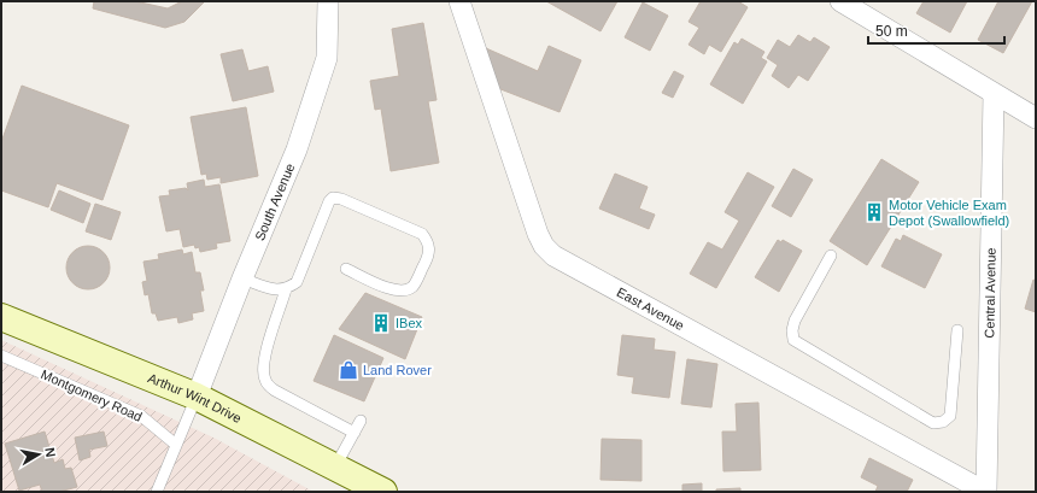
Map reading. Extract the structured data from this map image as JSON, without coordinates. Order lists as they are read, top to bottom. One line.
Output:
{"streets":{"main road":["Arthur Wint Drive"],"street":["South Avenue","Central Avenue","East Avenue"],"lane":["Montgomery Road"]},"crossings":[["South Avenue","Arthur Wint Drive"],["Central Avenue","East Avenue"]],"places":{"building":["Motor Vehicle Exam Depot (Swallowfield)","IBex"],"shop":["Land Rover"]},"scale_bar":"50 m","north":"right"}
